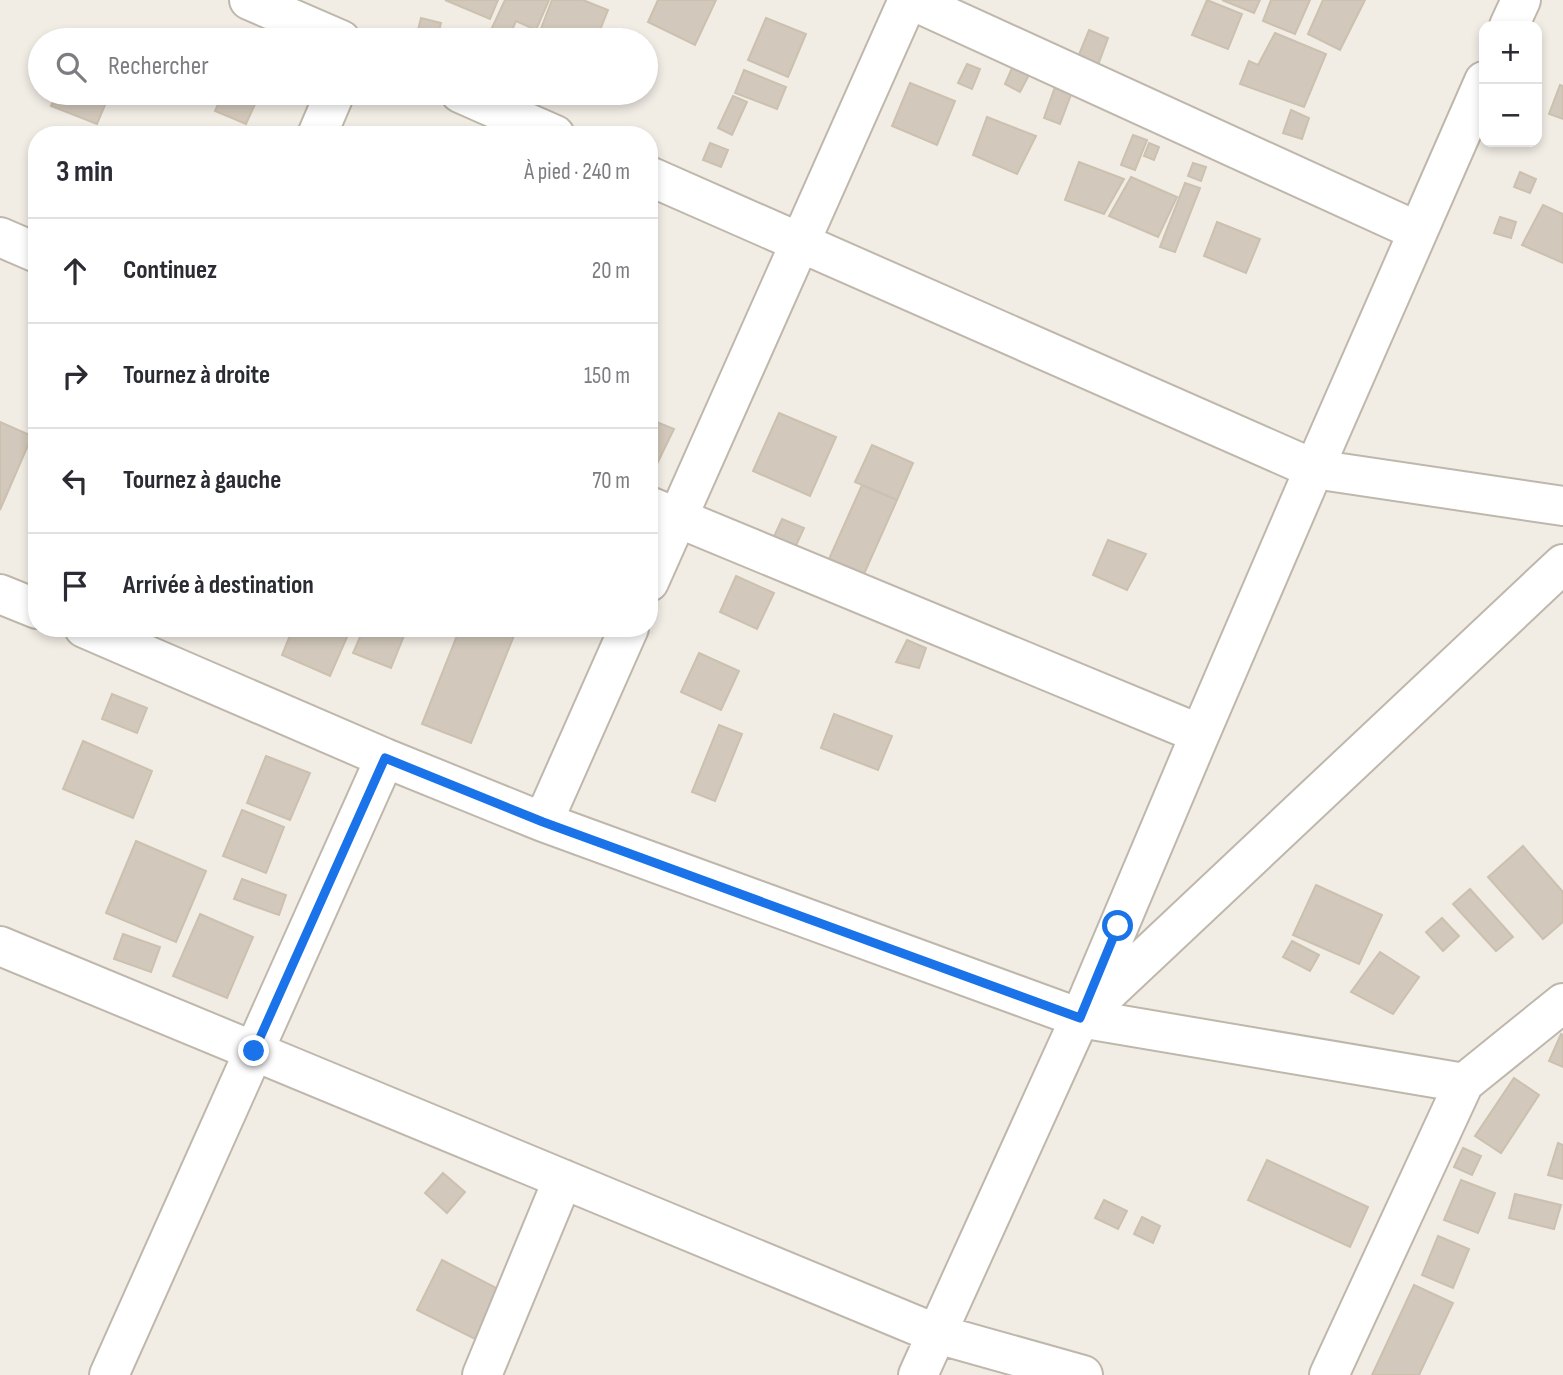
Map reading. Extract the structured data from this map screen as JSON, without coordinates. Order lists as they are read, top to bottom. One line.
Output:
{"page":{"map_buttons":["+","−"],"search":"Rechercher","heading":["3 min","À pied · 240 m"],"list":[["Continuez","20 m"],["Tournez à droite","150 m"],["Tournez à gauche","70 m"],"Arrivée à destination"]}}
